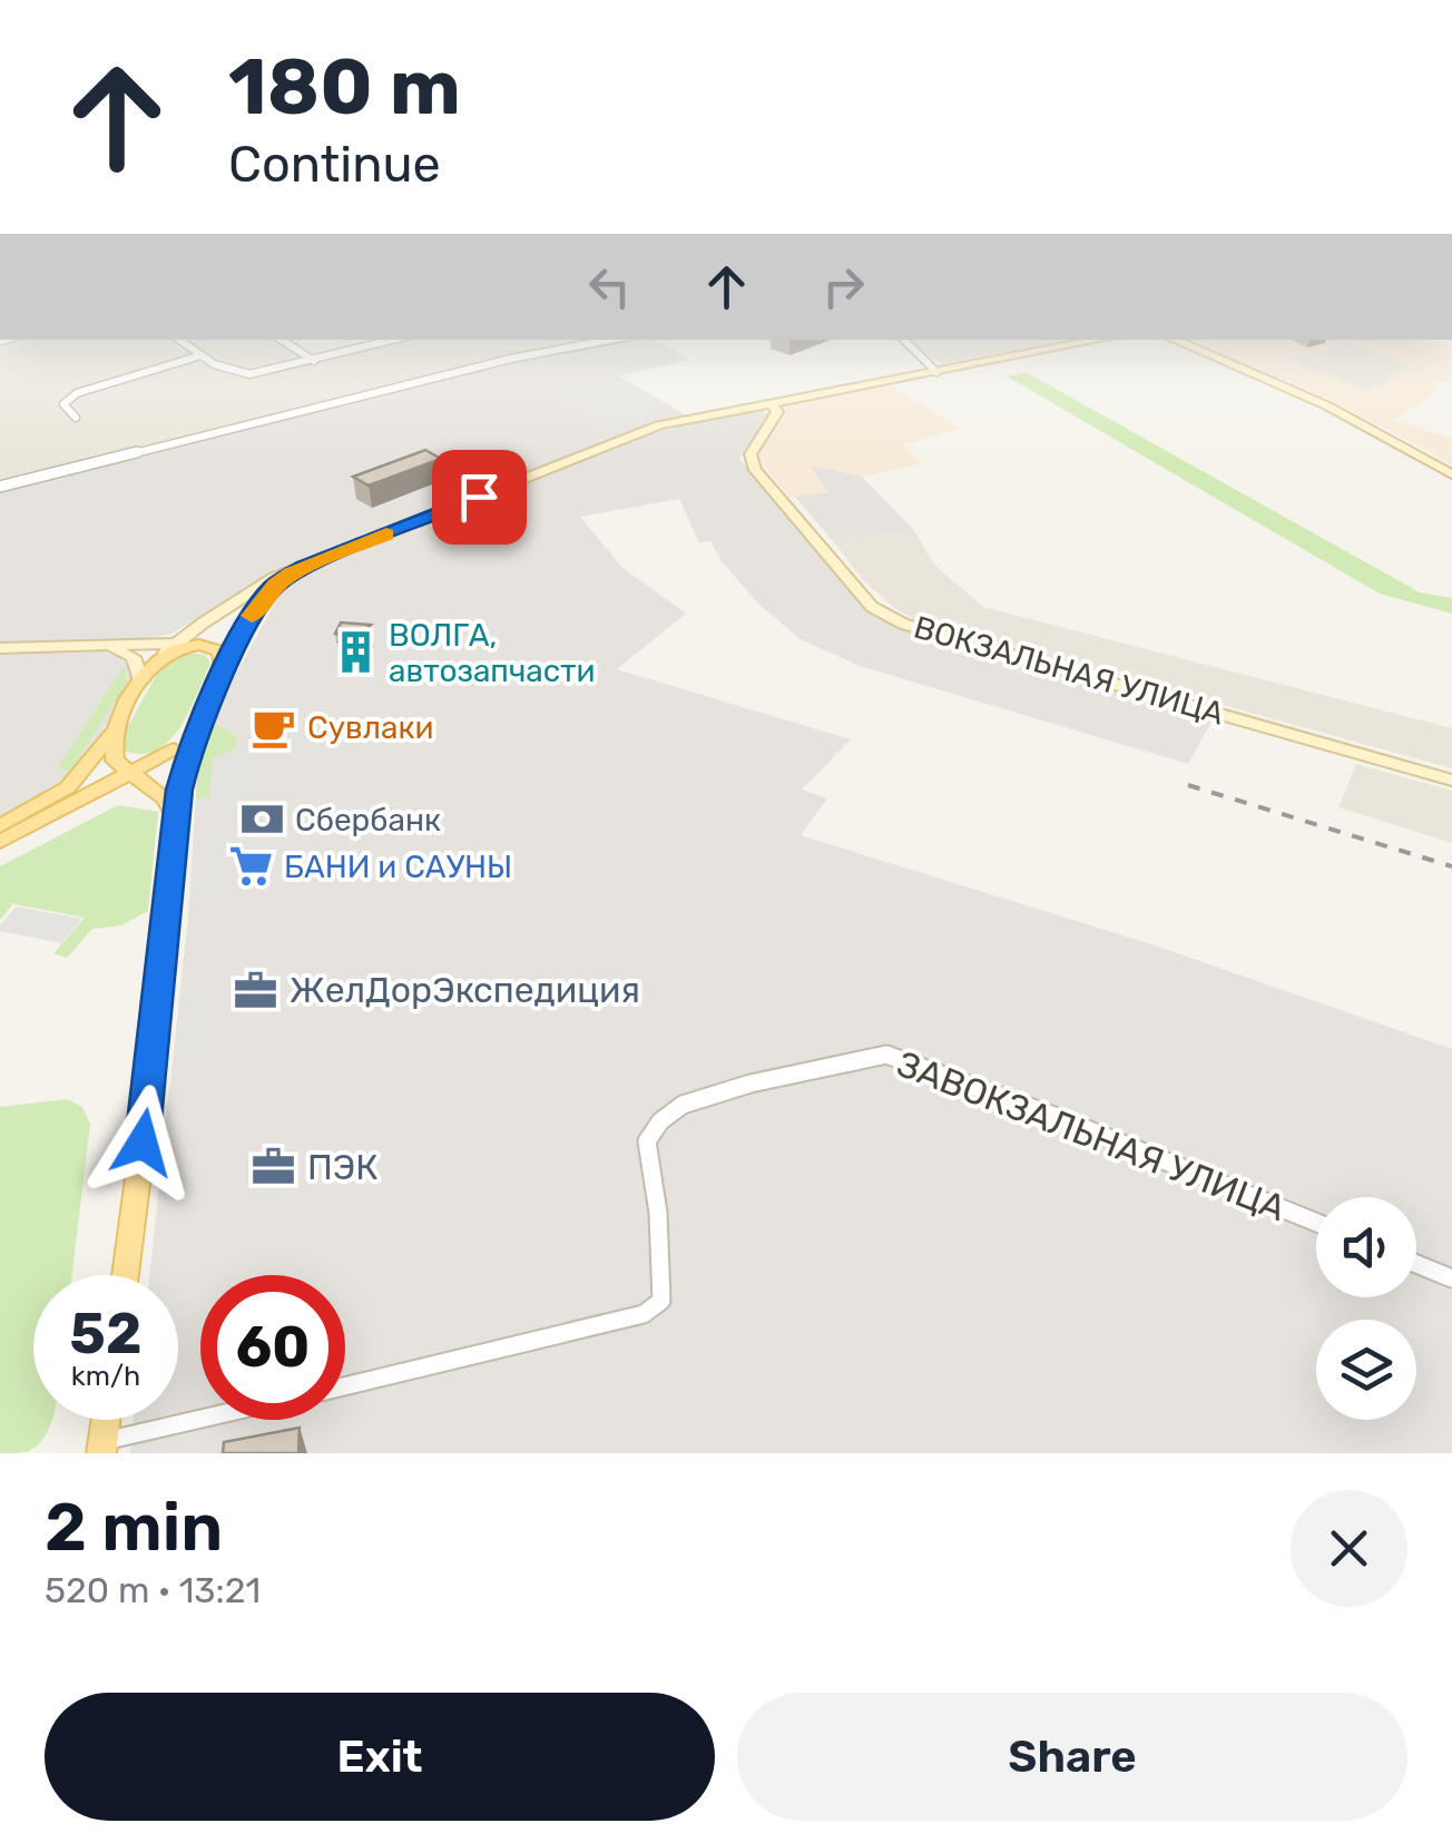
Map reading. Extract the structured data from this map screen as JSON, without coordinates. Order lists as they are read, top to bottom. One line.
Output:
{"streets":{"main road":["ВОКЗАЛЬНАЯ УЛИЦА"],"street":["ЗАВОКЗАЛЬНАЯ УЛИЦА"]},"places":{"building":["ВОЛГА, автозапчасти"],"cafe":["Сувлаки"],"bank":["Сбербанк"],"supermarket":["БАНИ и САУНЫ"],"office":["ЖелДорЭкспедиция","ПЭК"]},"page":{"turn":["180 m","Continue"],"speed":"52 km/h","limit":"60","heading":["2 min","520 m · 13:21"],"buttons":["Exit","Share"]}}
